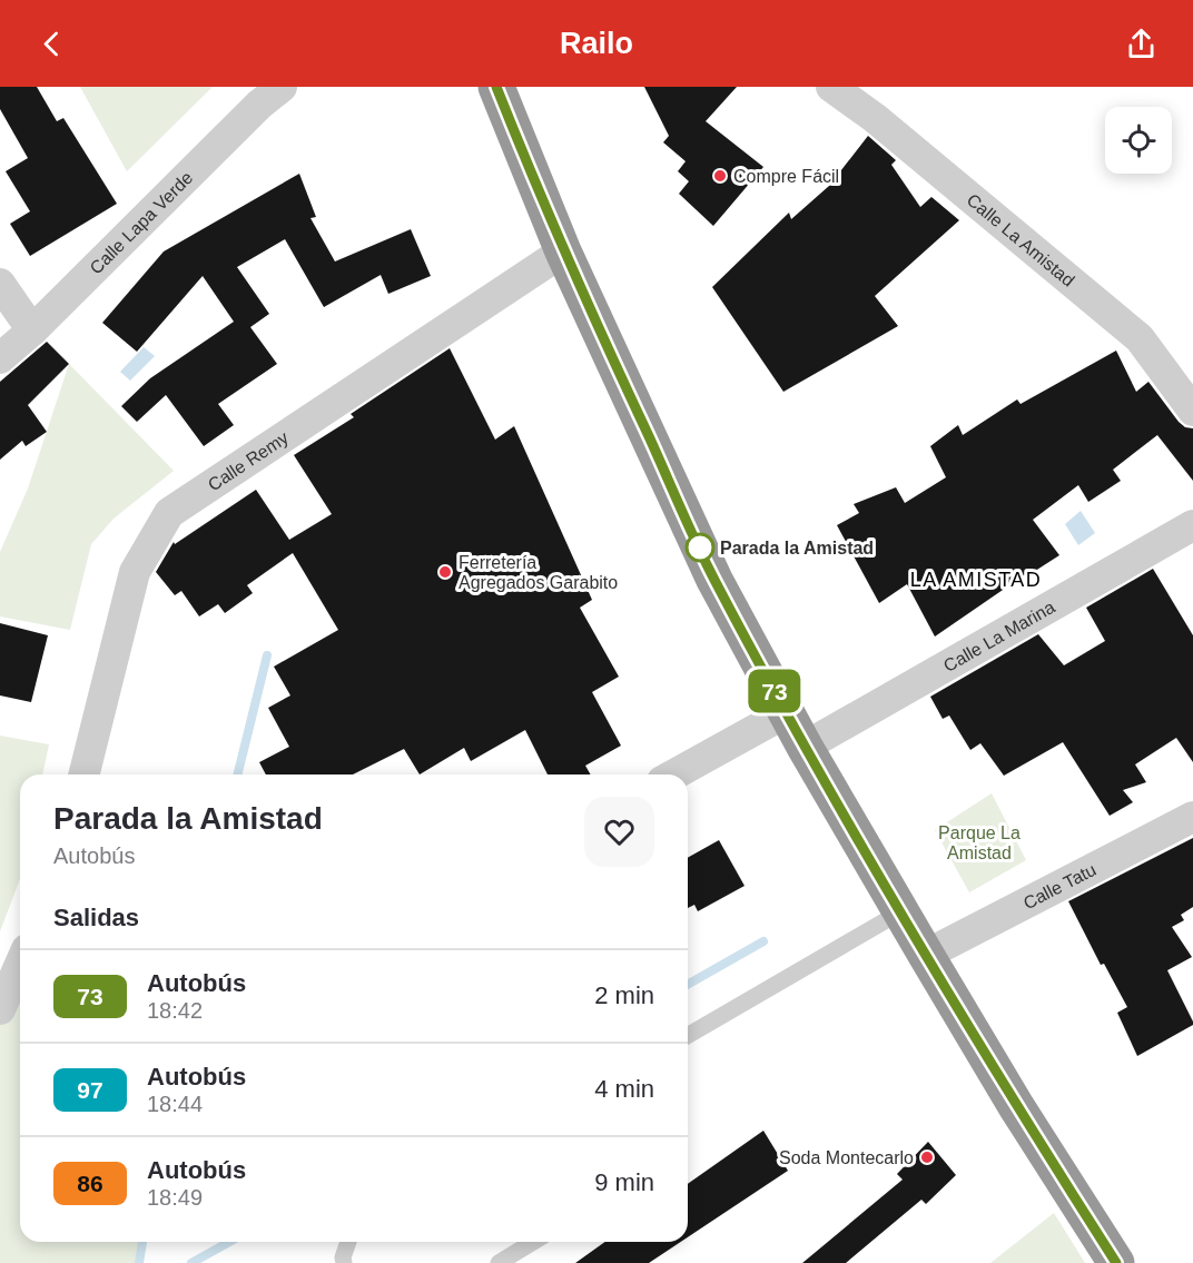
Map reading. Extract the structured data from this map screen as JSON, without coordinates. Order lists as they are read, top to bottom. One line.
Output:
{"streets":{"street":["Calle Lapa Verde","Calle La Amistad","Calle Remy","Calle La Marina","Calle Tatu"]},"districts":["LA AMISTAD"],"parks":["Parque La Amistad"],"places":["Compre Fácil","Parada la Amistad","Ferretería Agregados Garabito","Soda Montecarlo"],"lines":["bus line 73"],"page":{"header":"Railo","on_map":"73","heading":[["Parada la Amistad","Autobús"],"Salidas"],"list":[{"mark":"73","name":"Autobús","note":"18:42","value":"2 min"},{"mark":"97","name":"Autobús","note":"18:44","value":"4 min"},{"mark":"86","name":"Autobús","note":"18:49","value":"9 min"}]}}
